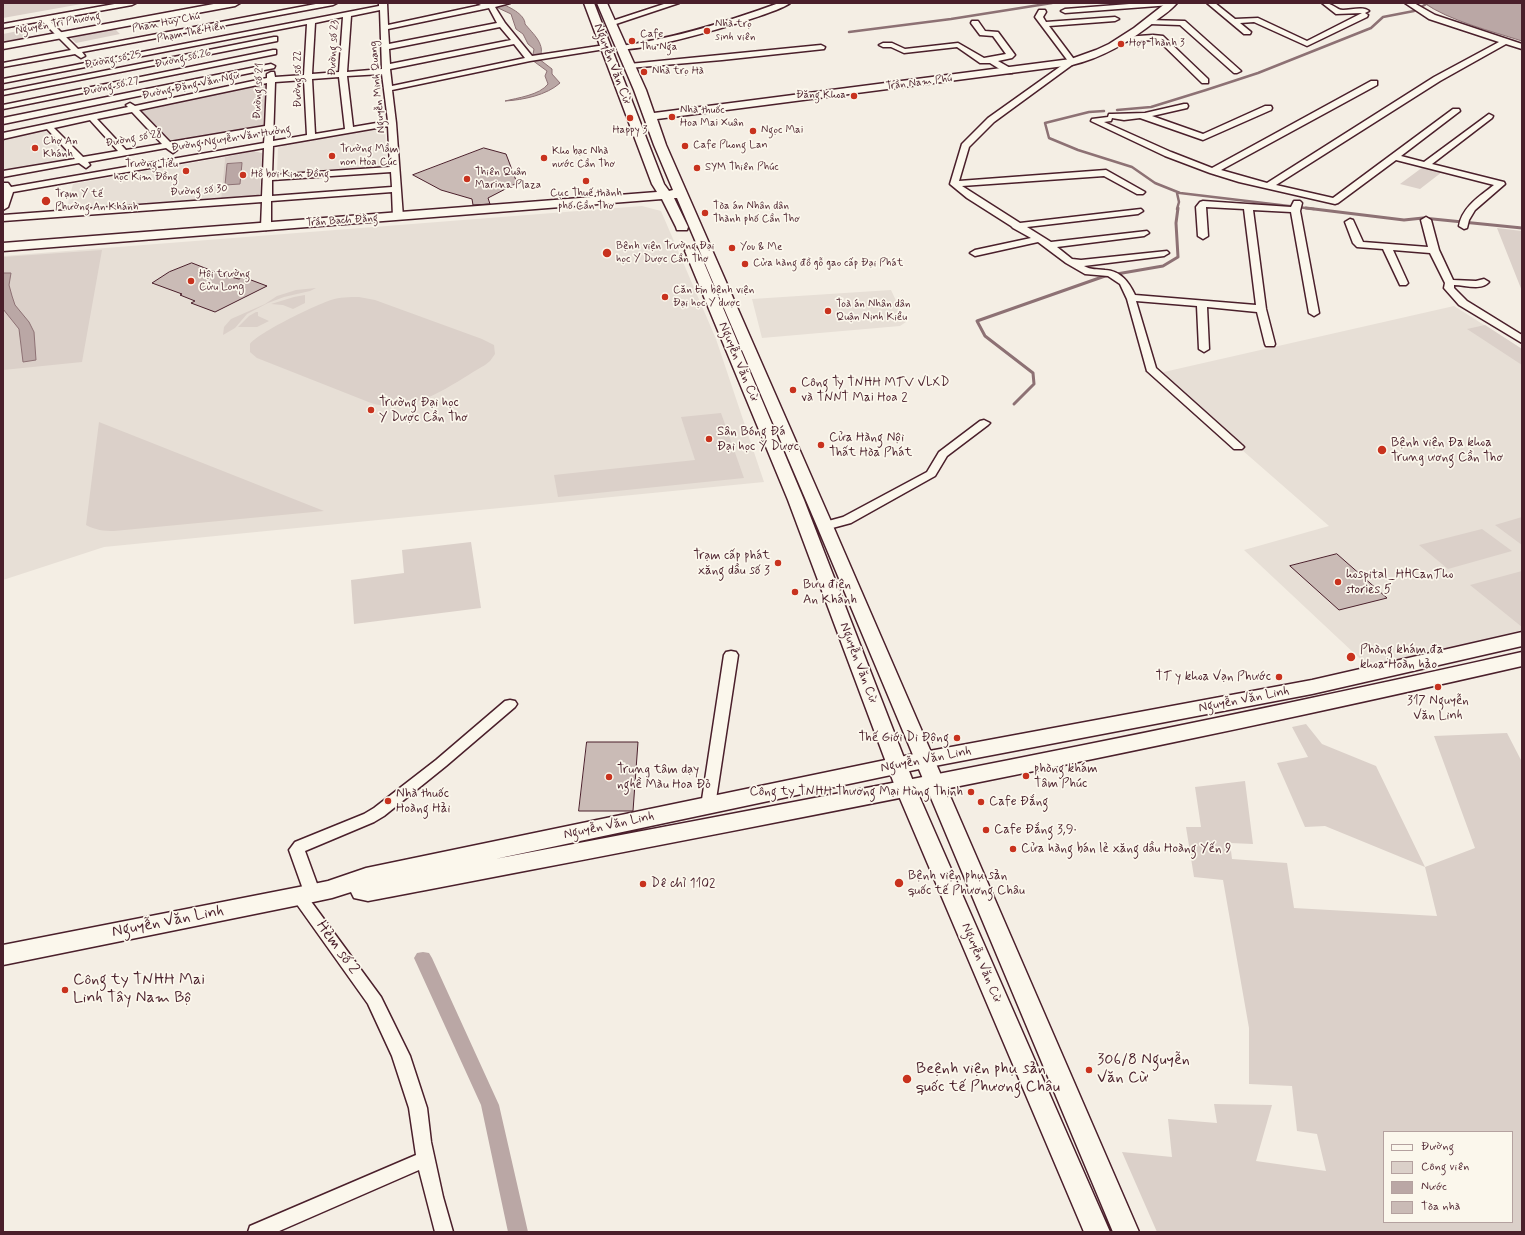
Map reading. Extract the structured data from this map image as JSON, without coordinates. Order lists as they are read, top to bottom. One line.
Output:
{"streets":{"highway":["Nguyễn Văn Linh"],"main road":["Nguyển Tri Phương","Nguyễn Văn Cừ","Trần Nam Phú","Trần Bạch Đằng"],"street":["Phan Huy Chú","Phạm Thế Hiển","Đường số 23","Đường số 26","Đường số 25","Đường số 22","Đường Đặng Văn Ngữ","Đường số 27","Nguyễn Minh Quang","Đường số 21","Đường số 28","Đường Nguyễn Văn Hưởng","Đường số 30","Hẻm số 2"]},"crossings":[["Phạm Thế Hiển","Đường số 23"],["Phạm Thế Hiển","Đường số 22"],["Phạm Thế Hiển","Nguyễn Minh Quang"],["Phạm Thế Hiển","Đường số 21"],["Đường số 23","Đường Đặng Văn Ngữ"],["Đường số 23","Đường Nguyễn Văn Hưởng"],["Đường số 26","Đường số 21"],["Đường số 25","Đường số 21"],["Nguyễn Văn Cừ","Trần Nam Phú"],["Nguyễn Văn Cừ","Trần Bạch Đằng"],["Nguyễn Văn Cừ","Nguyễn Văn Linh"],["Đường số 22","Đường Đặng Văn Ngữ"],["Đường số 22","Đường Nguyễn Văn Hưởng"],["Đường Đặng Văn Ngữ","Nguyễn Minh Quang"],["Đường Đặng Văn Ngữ","Đường số 21"],["Đường số 27","Đường số 21"],["Nguyễn Minh Quang","Đường Nguyễn Văn Hưởng"],["Nguyễn Minh Quang","Đường số 30"],["Nguyễn Minh Quang","Trần Bạch Đằng"],["Đường số 21","Đường số 28"],["Đường số 21","Đường Nguyễn Văn Hưởng"],["Đường số 21","Đường số 30"],["Đường số 21","Trần Bạch Đằng"],["Nguyễn Văn Linh","Hẻm số 2"]],"places":["Nhà trọ sinh viên","Cafe Thu Nga","Hợp Thành 3","Nhà trọ Hà","Đăng Khoa","Nhà thuốc Hoa Mai Xuân","Happy 3","Ngọc Mai","Cafe Phong Lan","Chợ An Khánh","Trường Mầm non Hoa Cúc","Kho bạc Nhà nước Cần Thơ","SYM Thiên Phúc","Trường Tiểu học Kim Đồng","Hồ bơi Kim Đồng","Thiên Quân Marina Plaza","Cục Thuế thành phố Cần Thơ","Trạm Y tế Phường An Khánh","Tòa án Nhân dân Thành phố Cần Thơ","You & Me","Bệnh viện Trường Đại học Y Dược Cần Thơ","Cửa hàng đồ gỗ gao cấp Đại Phát","Hội trường Cửu Long","Căn tin bệnh viện Đại học Y dược","Toà án Nhân dân Quận Ninh Kiều","Công Ty TNHH MTV VLXD và TNNT Mai Hoa 2","Trường Đại học Y Dược Cần Thơ","Sân Bóng Đá Đại học Y Dược","Cửa Hàng Nội Thất Hòa Phát","Bệnh viện Đa khoa Trung ương Cần Thơ","Trạm cấp phát xăng dầu số 3","hospital_HHCanTho stories 5","Bưu điện An Khánh","Phòng khám đa khoa Hoàn hảo","TT y khoa Vạn Phước","317 Nguyễn Văn Linh","Thế Giới Di Động","phòng khám Tâm Phúc","Trung tâm dạy nghề Màu Hoa Đỏ","Công ty TNHH Thương Mại Hùng Thịnh","Nhà thuốc Hoàng Hải","Cafe Đắng","Cafe Đắng 3,9·","Cửa hàng bán lẻ xăng dầu Hoàng Yến 9","Bệnh viện phụ sản quốc tế Phương Châu","Dê chỉ 1102","Công ty TNHH Mai Linh Tây Nam Bộ","306/8 Nguyễn Văn Cừ","Beệnh viện phụ sản quốc tế Phương Châu"],"legend":["Đường","Công viên","Nước","Tòa nhà"]}
